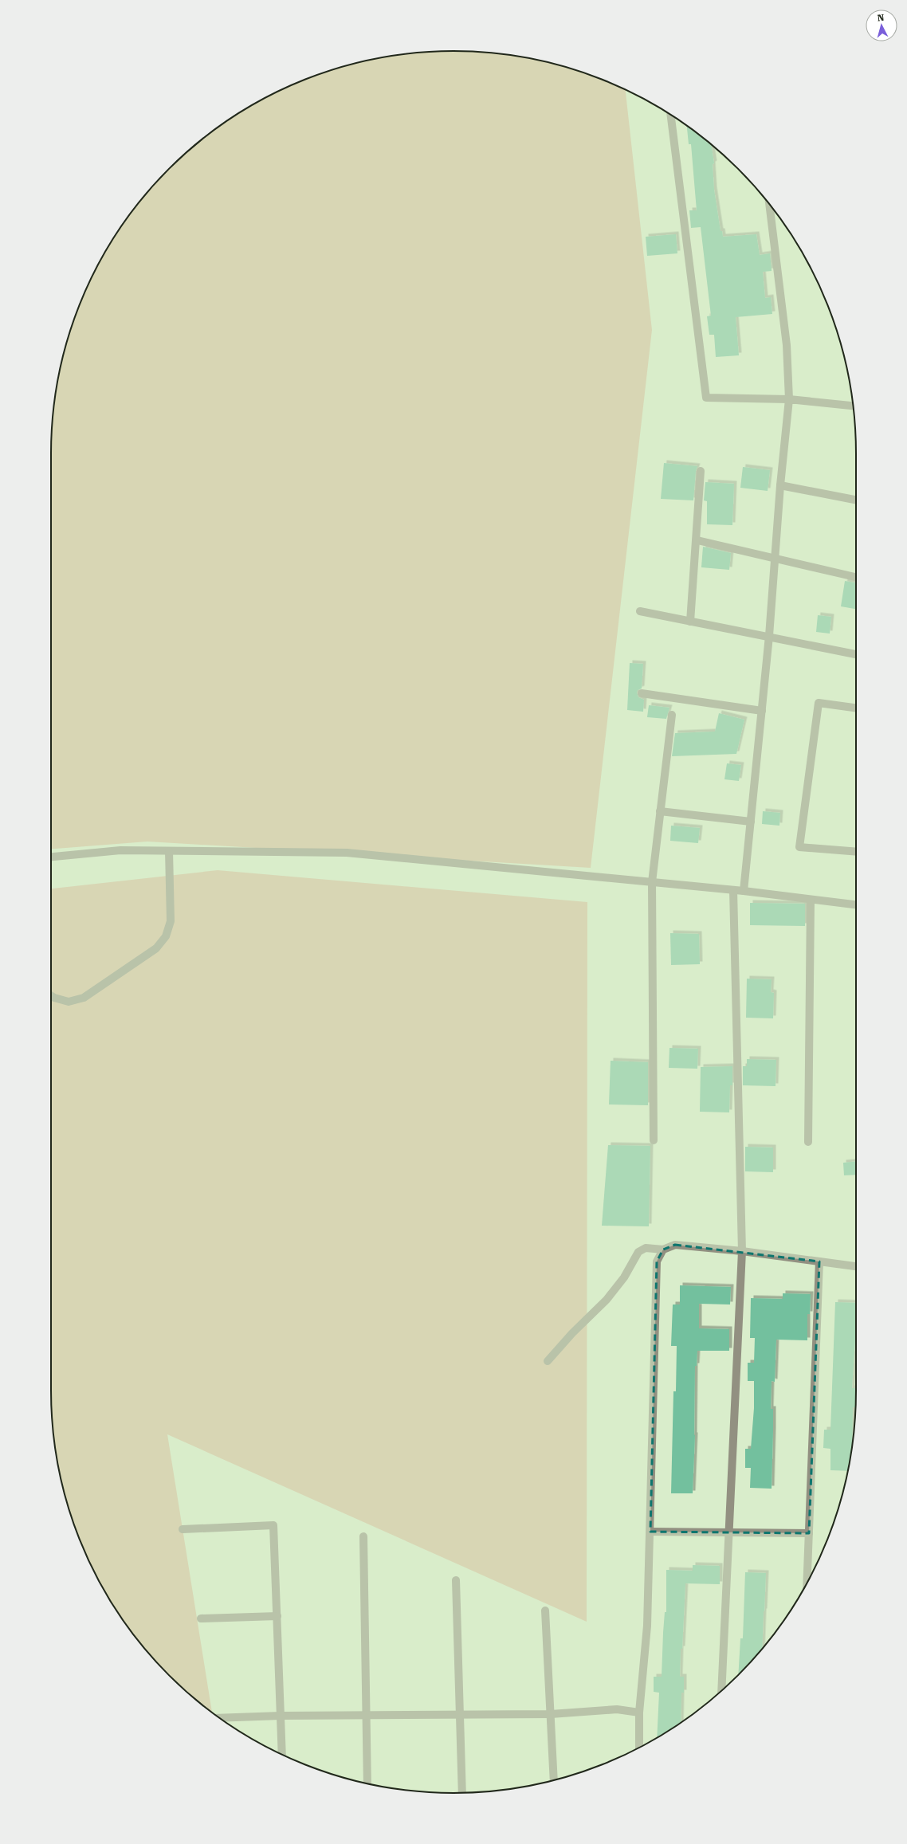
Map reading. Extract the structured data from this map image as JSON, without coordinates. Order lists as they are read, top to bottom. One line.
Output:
{"north":"top"}
